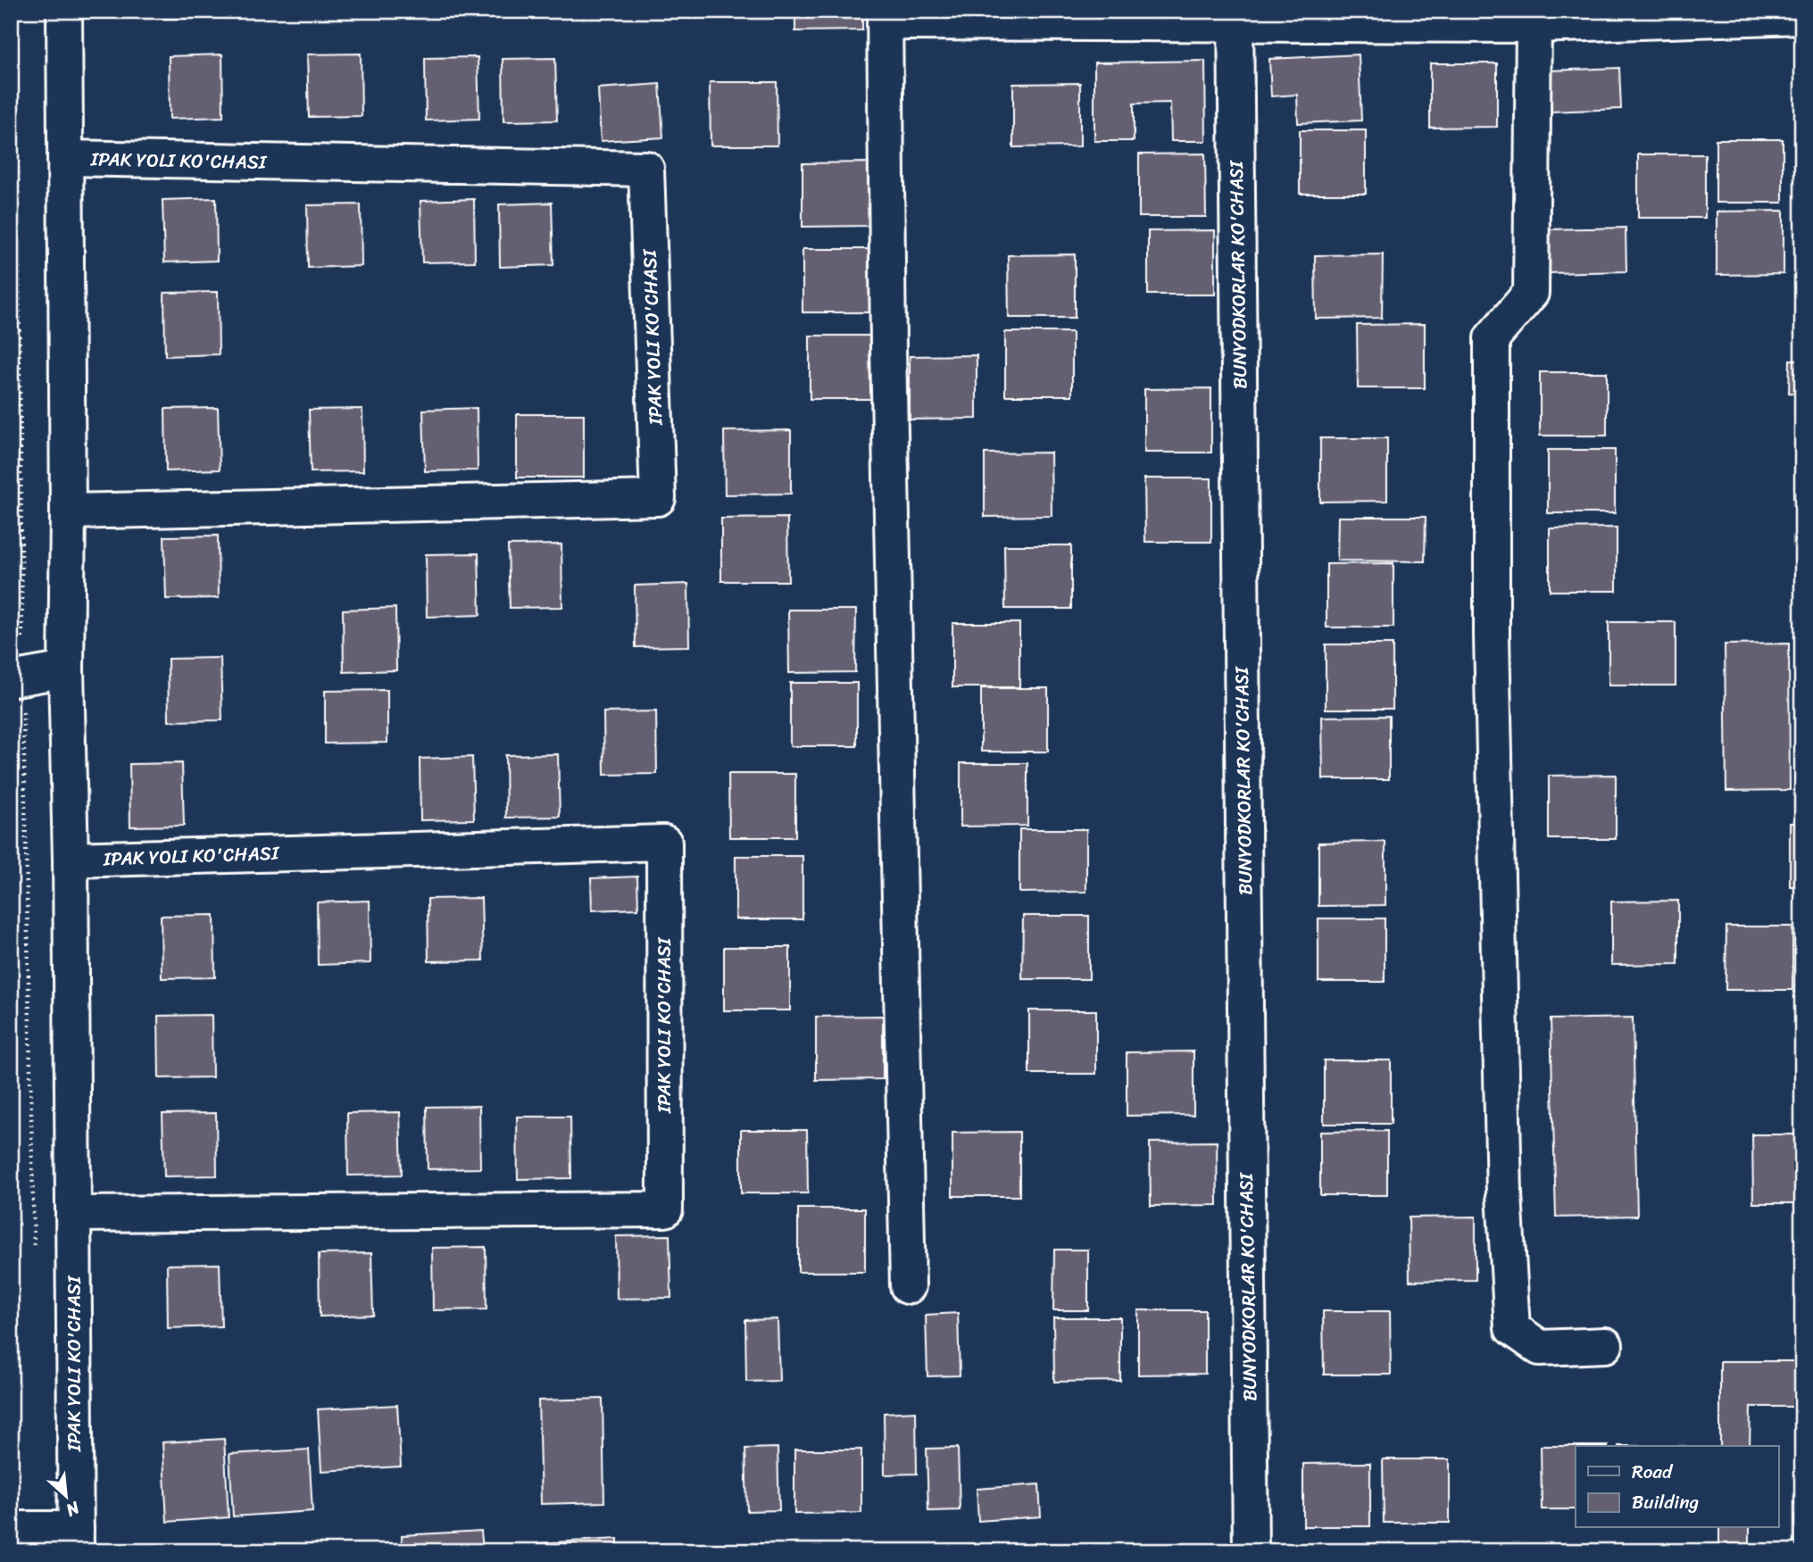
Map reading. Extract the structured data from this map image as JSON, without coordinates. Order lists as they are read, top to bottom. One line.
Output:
{"streets":{"street":["IPAK YOLI KO'CHASI","BUNYODKORLAR KO'CHASI"]},"legend":["Road","Building"],"north":"bottom right"}
